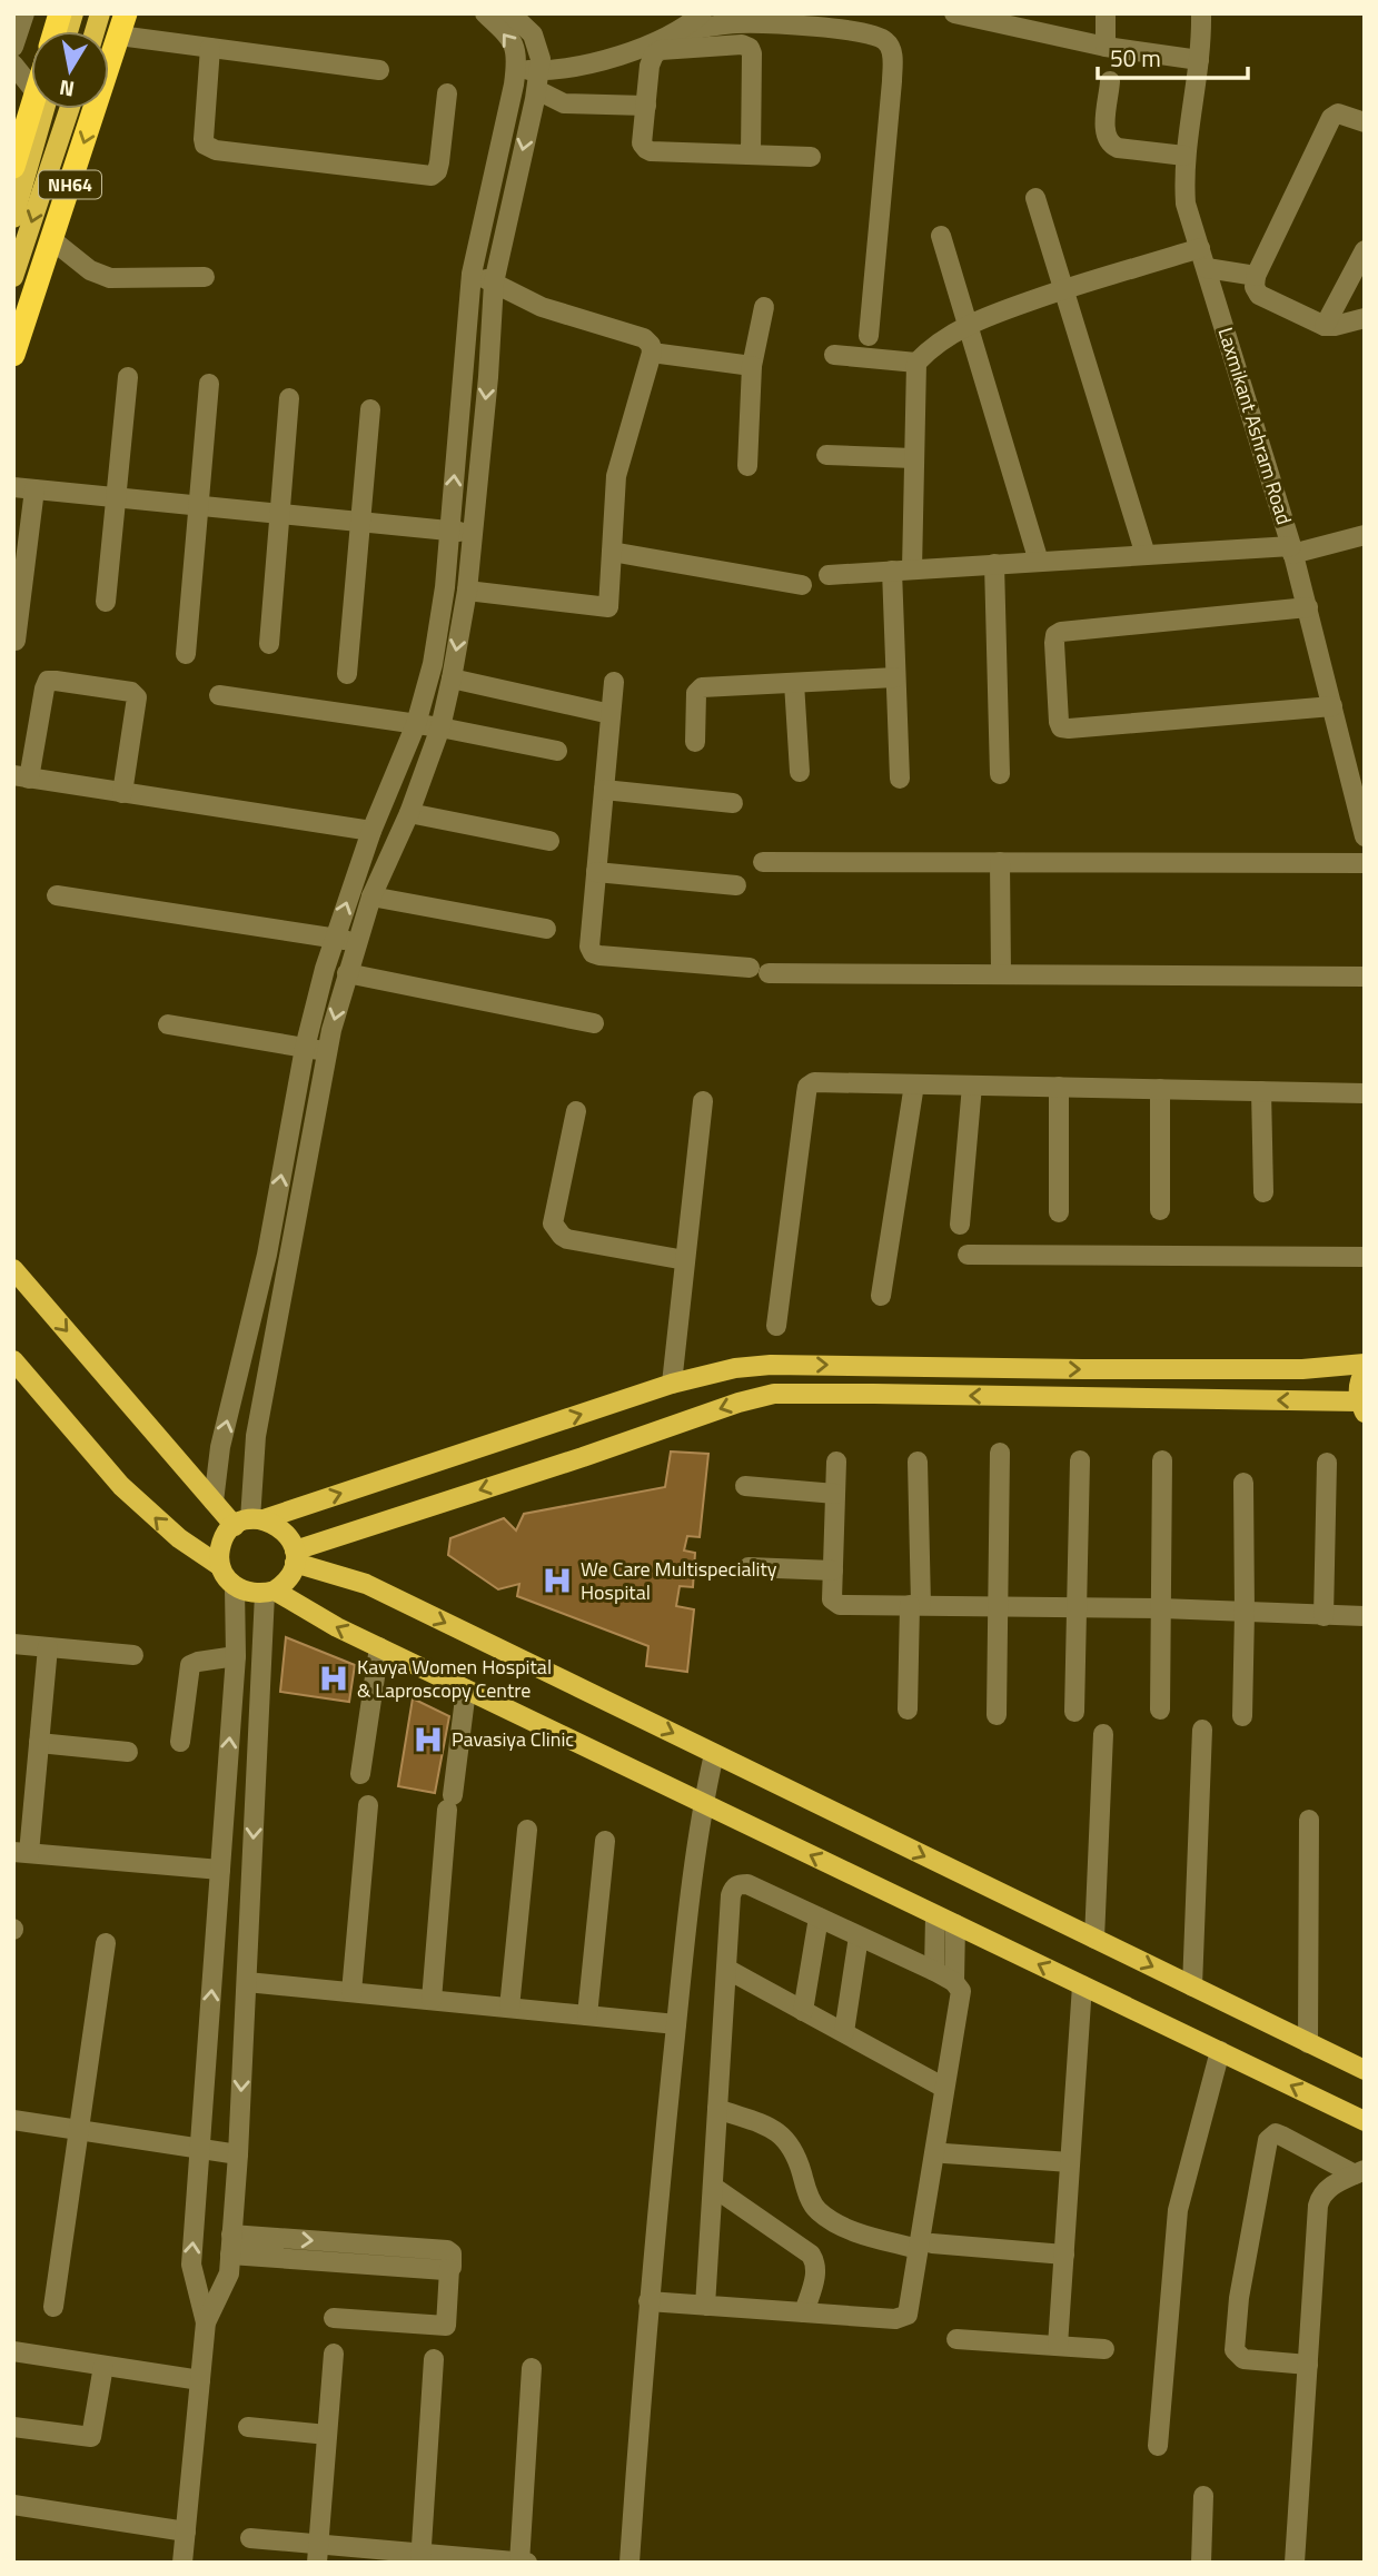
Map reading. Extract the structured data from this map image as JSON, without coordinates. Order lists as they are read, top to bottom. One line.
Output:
{"streets":{"highway":["NH64"],"street":["Laxmikant Ashram Road"]},"places":{"hospital":["We Care Multispeciality Hospital","Kavya Women Hospital & Laproscopy Centre","Pavasiya Clinic"]},"scale_bar":"50 m","north":"bottom"}
